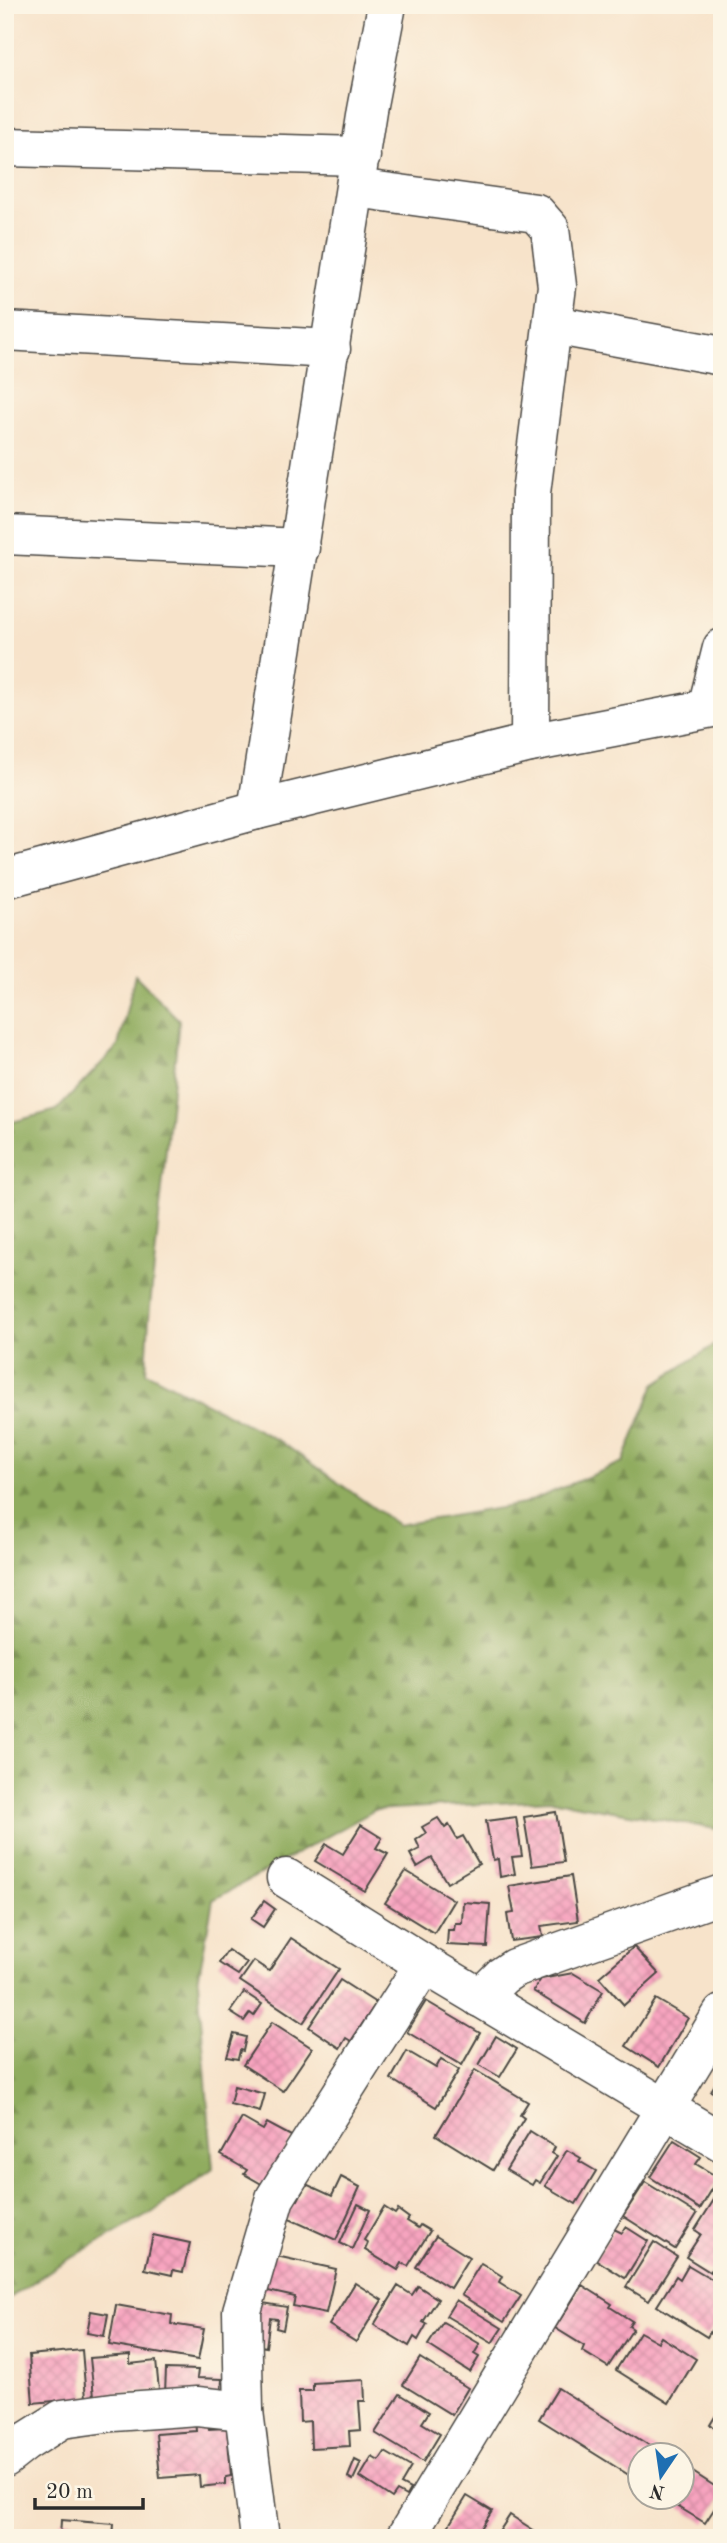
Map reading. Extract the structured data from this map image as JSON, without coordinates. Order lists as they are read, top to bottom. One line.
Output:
{"scale_bar":"20 m","north":"bottom"}
